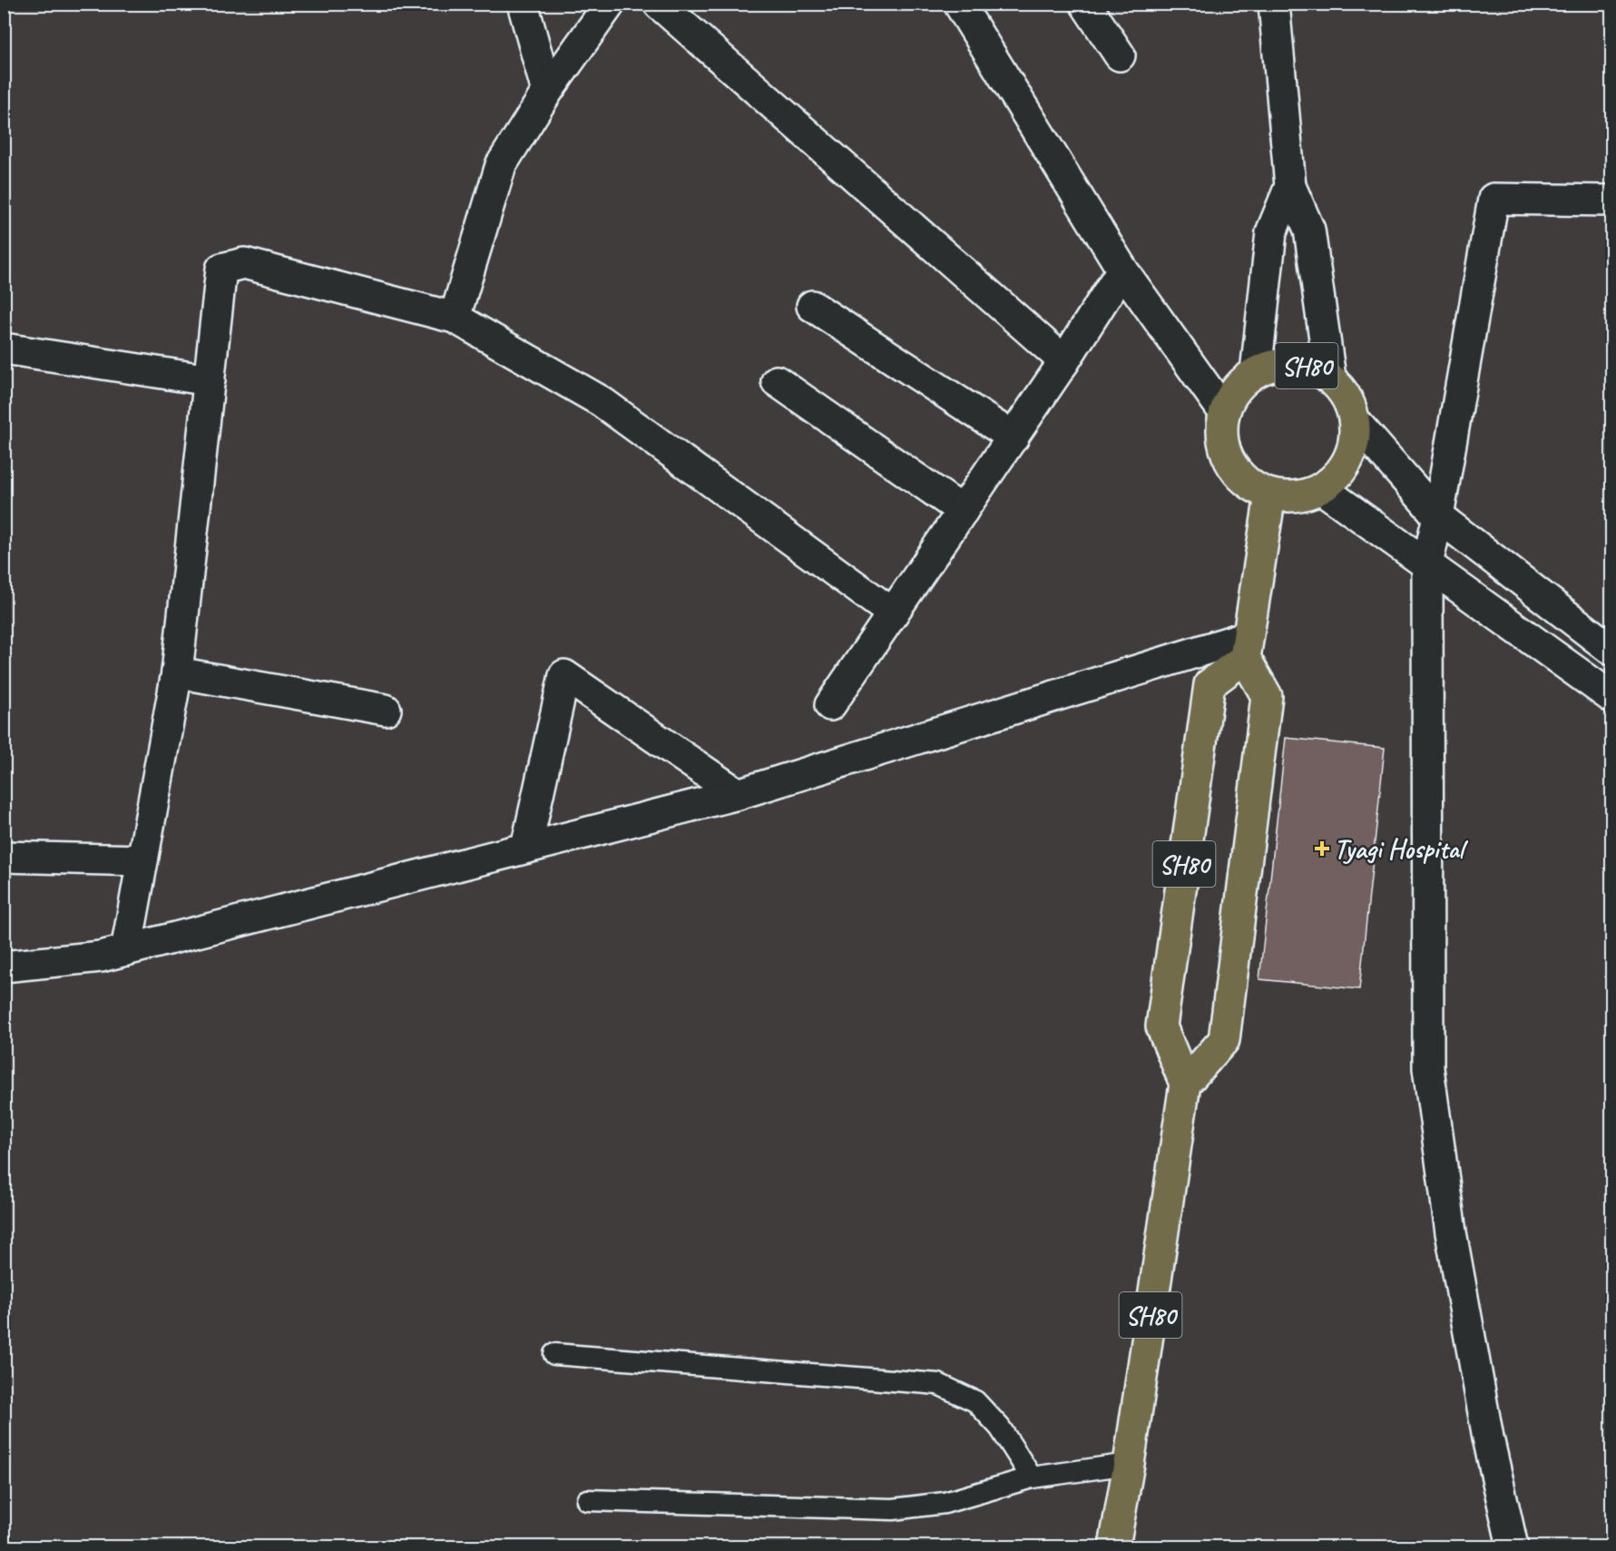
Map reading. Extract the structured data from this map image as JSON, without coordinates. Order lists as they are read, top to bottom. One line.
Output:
{"streets":{"main road":["SH80"]},"places":{"health":["Tyagi Hospital"]}}
